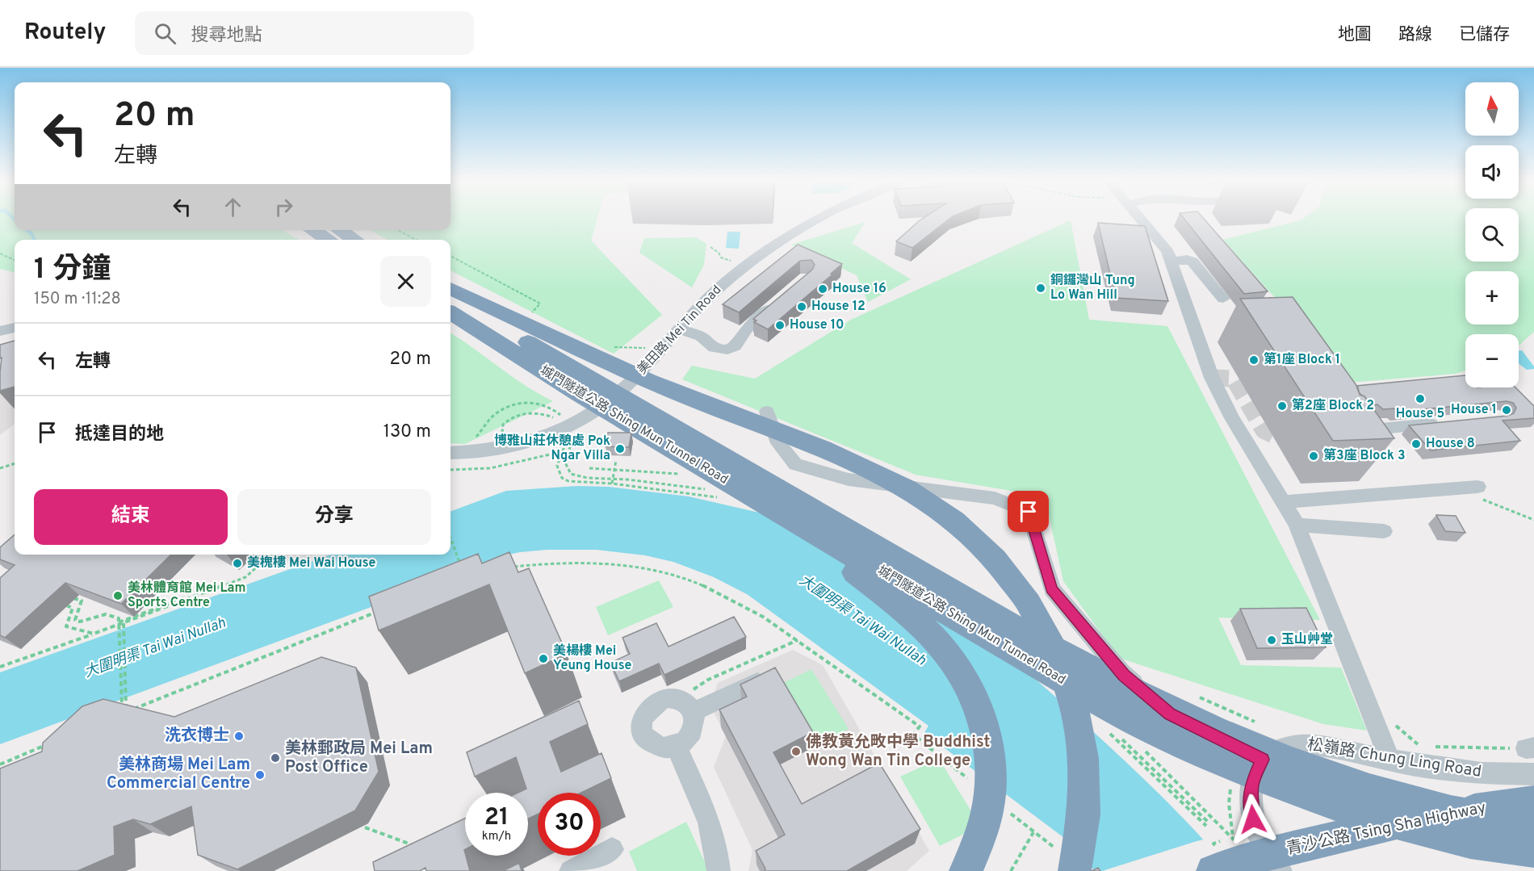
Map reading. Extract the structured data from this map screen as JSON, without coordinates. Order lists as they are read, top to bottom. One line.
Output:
{"streets":{"highway":["城門隧道公路 Shing Mun Tunnel Road","青沙公路 Tsing Sha Highway"],"street":["美田路 Mei Tin Road","松嶺路 Chung Ling Road"]},"water":["大圍明渠 Tai Wai Nullah"],"places":["銅鑼灣山 Tung Lo Wan Hill","House 16","House 12","House 10","第1座 Block 1","House 5","第2座 Block 2","House 1","House 8","博雅山莊休憩處 Pok Ngar Villa","第3座 Block 3","美槐樓 Mei Wai House","美林體育館 Mei Lam Sports Centre","玉山艸堂","美楊樓 Mei Yeung House","洗衣博士","佛教黃允畋中學 Buddhist Wong Wan Tin College","美林郵政局 Mei Lam Post Office","美林商場 Mei Lam Commercial Centre"],"north":"top","page":{"header":"Routely","search":"搜尋地點","nav":["地圖","路線","已儲存"],"map_buttons":["+","−"],"turn":["20 m","左轉"],"heading":["1 分鐘","150 m · 11:28"],"list":[{"name":"左轉","value":"20 m"},{"name":"抵達目的地","value":"130 m"}],"buttons":["結束","分享"],"speed":"21 km/h","limit":"30"}}
